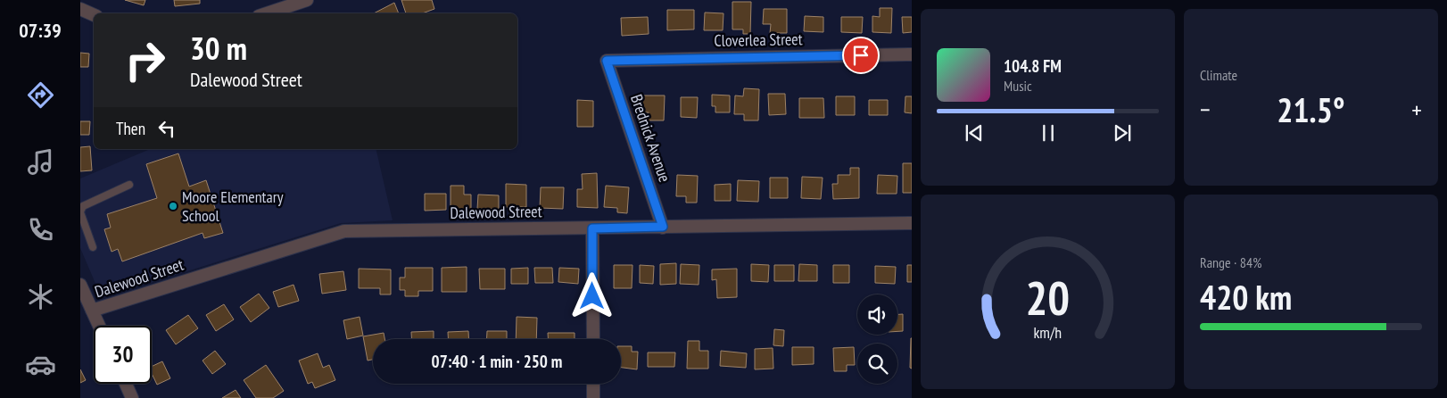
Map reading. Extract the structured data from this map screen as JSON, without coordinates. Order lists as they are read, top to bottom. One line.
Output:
{"streets":{"street":["Cloverlea Street","Brednick Avenue","Dalewood Street"]},"crossings":[["Cloverlea Street","Brednick Avenue"],["Brednick Avenue","Dalewood Street"]],"places":["Moore Elementary School"],"page":{"tabs":"07:39","tile":["Climate",["Range · 84%","420 km"]],"turn":["30 m","Dalewood Street"],"song":["104.8 FM","Music"],"heat":["−","21.5°","+"],"then":"Then","limit":"30","trip":"07:40 · 1 min · 250 m","gauge":["20","km/h"]}}
